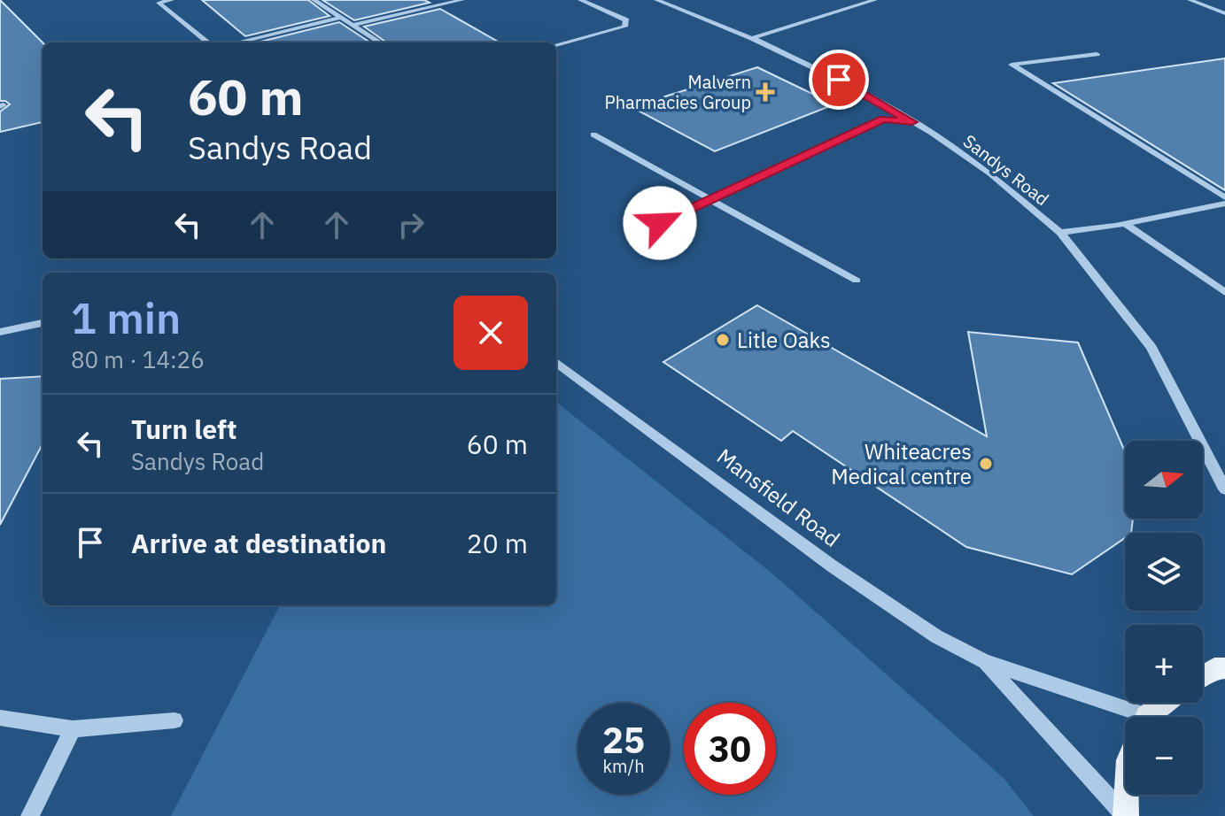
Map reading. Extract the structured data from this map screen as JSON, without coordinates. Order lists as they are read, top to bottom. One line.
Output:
{"streets":{"street":["Sandys Road","Mansfield Road"]},"places":{"health":["Malvern Pharmacies Group"],"other":["Litle Oaks","Whiteacres Medical centre"]},"north":"right","page":{"turn":["60 m","Sandys Road"],"heading":["1 min","80 m · 14:26"],"list":[{"name":"Turn left","note":"Sandys Road","value":"60 m"},{"name":"Arrive at destination","value":"20 m"}],"map_buttons":["+","−"],"speed":"25 km/h","limit":"30"}}
